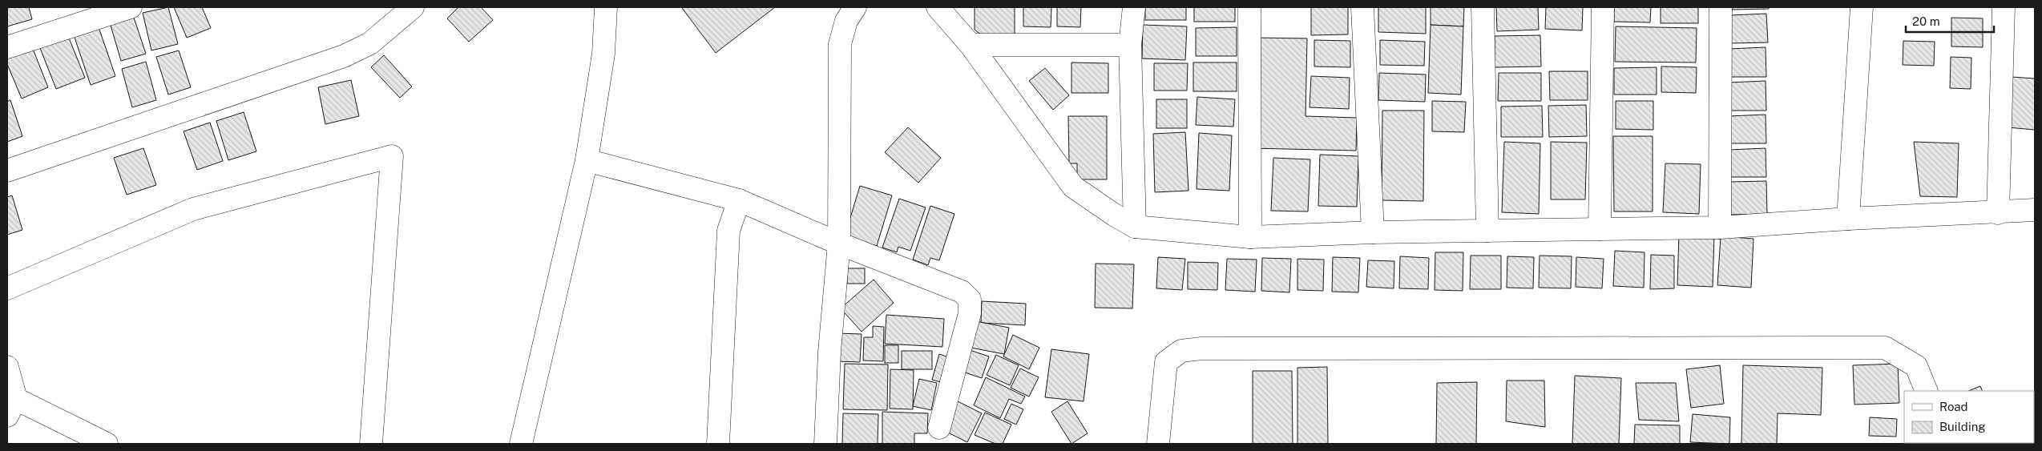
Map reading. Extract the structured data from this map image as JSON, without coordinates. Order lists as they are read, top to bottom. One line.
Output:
{"legend":["Road","Building"],"scale_bar":"20 m"}
